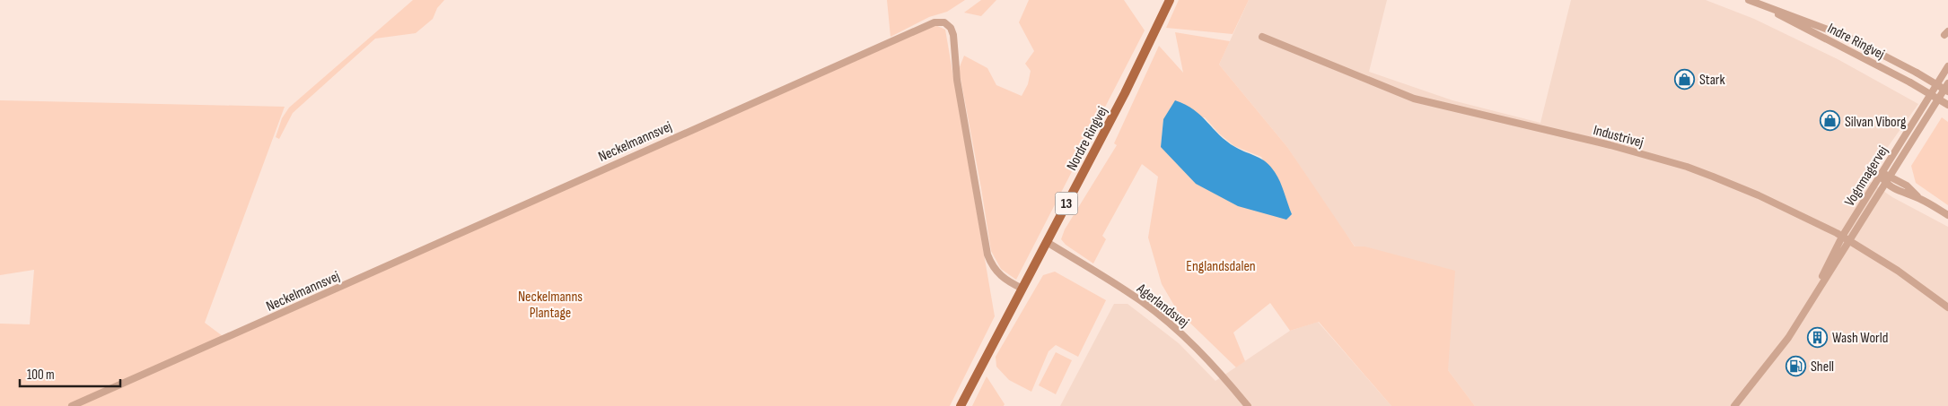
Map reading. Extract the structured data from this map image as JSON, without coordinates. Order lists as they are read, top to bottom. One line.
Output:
{"streets":{"main road":["Nordre Ringvej","13"],"street":["Indre Ringvej","Industrivej","Neckelmannsvej","Vognmagervej","Agerlandsvej"]},"crossings":[["Industrivej","Vognmagervej"],["Nordre Ringvej","Neckelmannsvej"],["Nordre Ringvej","Agerlandsvej"]],"parks":["Englandsdalen","Neckelmanns Plantage"],"places":{"shop":["Stark","Silvan Viborg"],"building":["Wash World"],"fuel station":["Shell"]},"scale_bar":"100 m"}
